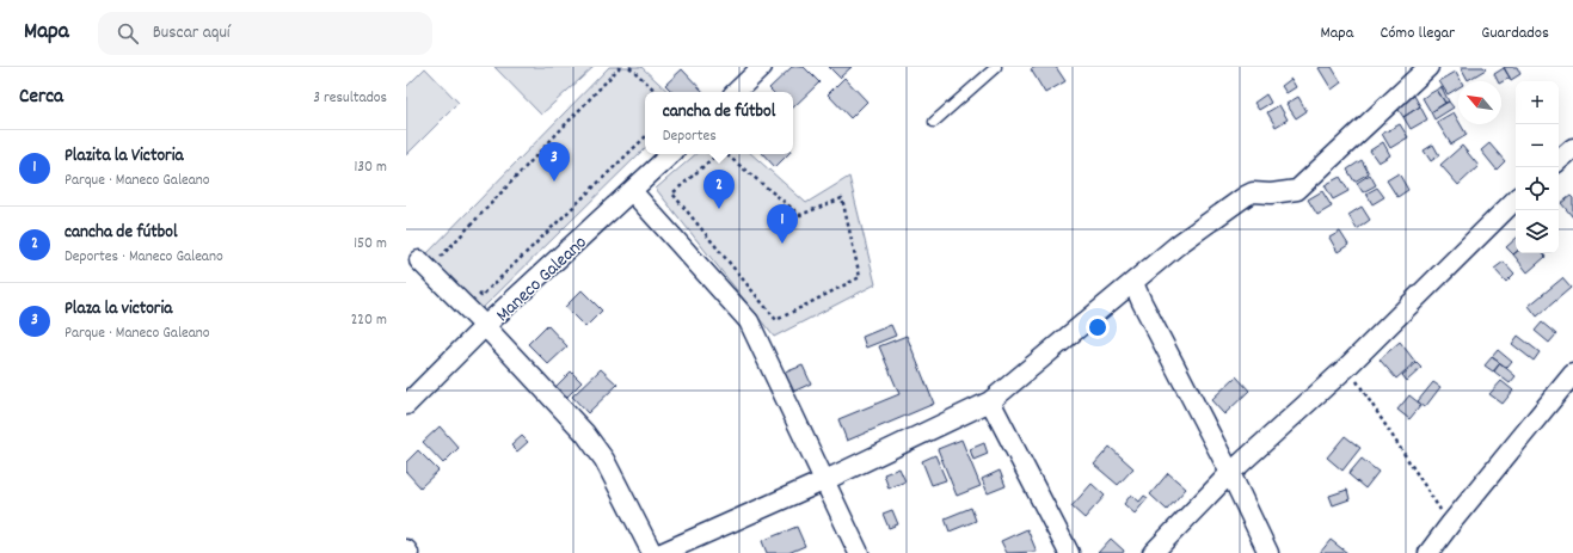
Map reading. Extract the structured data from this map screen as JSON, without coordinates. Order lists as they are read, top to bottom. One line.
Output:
{"streets":{"street":["Maneco Galeano"]},"north":"top left","page":{"header":"Mapa","search":"Buscar aquí","nav":["Mapa","Cómo llegar","Guardados"],"heading":["Cerca","3 resultados"],"map_buttons":["+","−"],"popup":["cancha de fútbol","Deportes"],"list":[{"mark":"1","name":"Plazita la Victoria","note":"Parque · Maneco Galeano","value":"130 m"},{"mark":"2","name":"cancha de fútbol","note":"Deportes · Maneco Galeano","value":"150 m"},{"mark":"3","name":"Plaza la victoria","note":"Parque · Maneco Galeano","value":"220 m"}],"pins":["3","2","1"]}}
